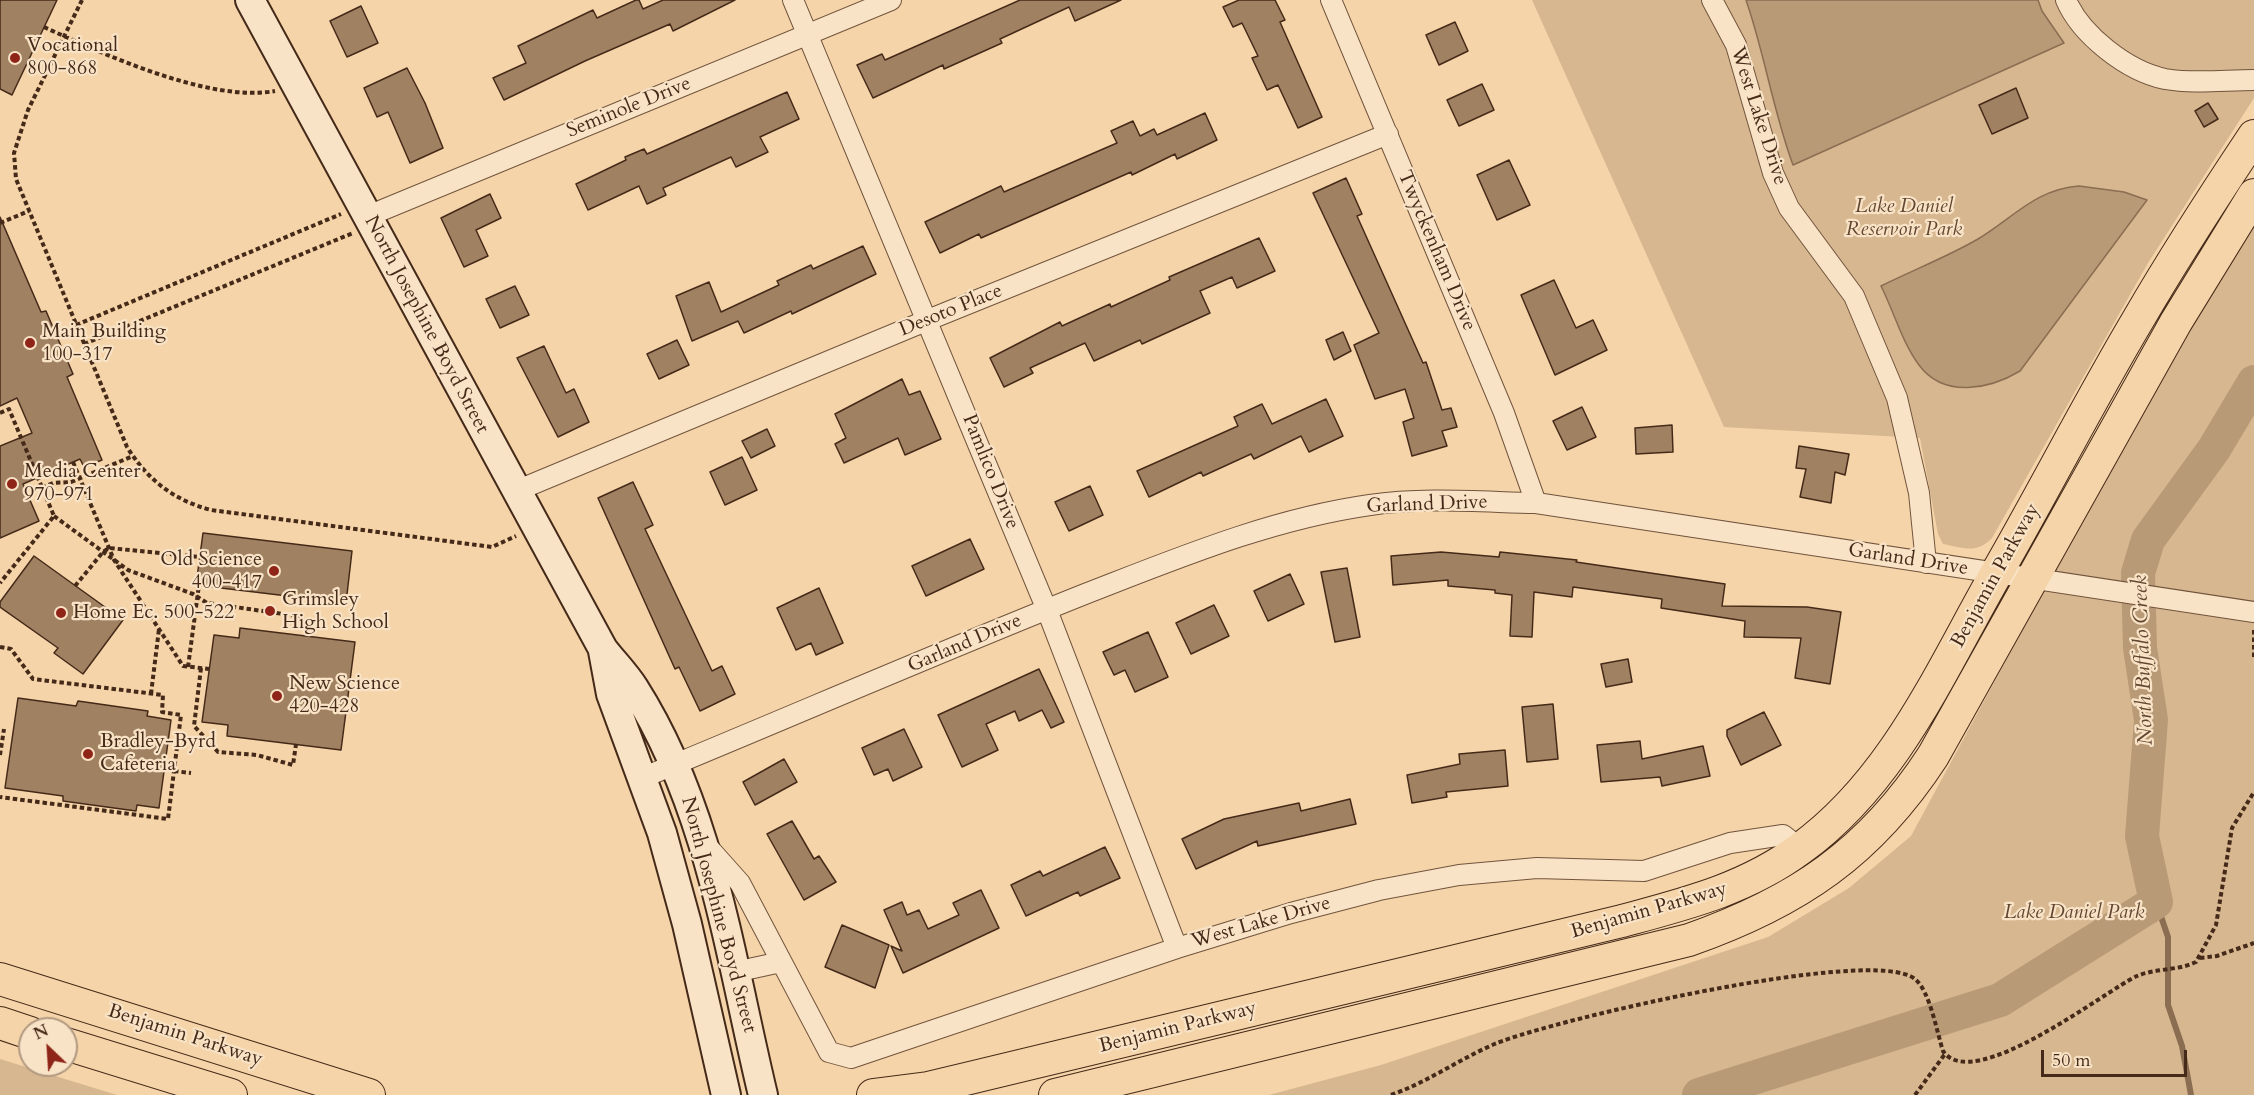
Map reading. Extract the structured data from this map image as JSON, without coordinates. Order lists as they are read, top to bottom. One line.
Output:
{"streets":{"main road":["North Josephine Boyd Street","Benjamin Parkway"],"street":["Seminole Drive","West Lake Drive","Twyckenham Drive","Desoto Place","Pamlico Drive","Garland Drive"]},"crossings":[["Seminole Drive","North Josephine Boyd Street"],["Seminole Drive","Pamlico Drive"],["West Lake Drive","North Josephine Boyd Street"],["West Lake Drive","Pamlico Drive"],["West Lake Drive","Garland Drive"],["West Lake Drive","Benjamin Parkway"],["Twyckenham Drive","Desoto Place"],["Twyckenham Drive","Garland Drive"],["Desoto Place","North Josephine Boyd Street"],["Desoto Place","Pamlico Drive"],["North Josephine Boyd Street","Garland Drive"],["Pamlico Drive","Garland Drive"],["Garland Drive","Benjamin Parkway"]],"water":["North Buffalo Creek"],"parks":["Lake Daniel Reservoir Park","Lake Daniel Park"],"places":["Vocational 800-868","Main Building 100-317","Media Center 970-971","Old Science 400-417","Grimsley High School","Home Ec. 500-522","New Science 420-428","Bradley-Byrd Cafeteria"],"scale_bar":"50 m","north":"top left"}
